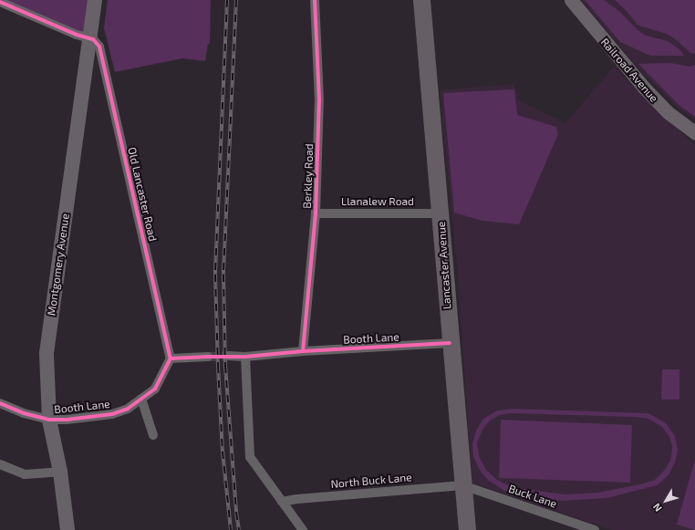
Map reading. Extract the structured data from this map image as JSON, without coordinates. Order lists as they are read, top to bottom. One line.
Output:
{"streets":{"highway":["Lancaster Avenue"],"main road":["Montgomery Avenue"],"street":["Railroad Avenue","Berkley Road","Old Lancaster Road","Llanalew Road","Booth Lane","North Buck Lane","Buck Lane"]},"crossings":[["Berkley Road","Llanalew Road"],["Berkley Road","Booth Lane"],["Old Lancaster Road","Montgomery Avenue"],["Old Lancaster Road","Booth Lane"],["Llanalew Road","Lancaster Avenue"],["Montgomery Avenue","Booth Lane"],["Lancaster Avenue","Booth Lane"],["Lancaster Avenue","North Buck Lane"],["Lancaster Avenue","Buck Lane"],["North Buck Lane","Buck Lane"]],"north":"bottom left"}
